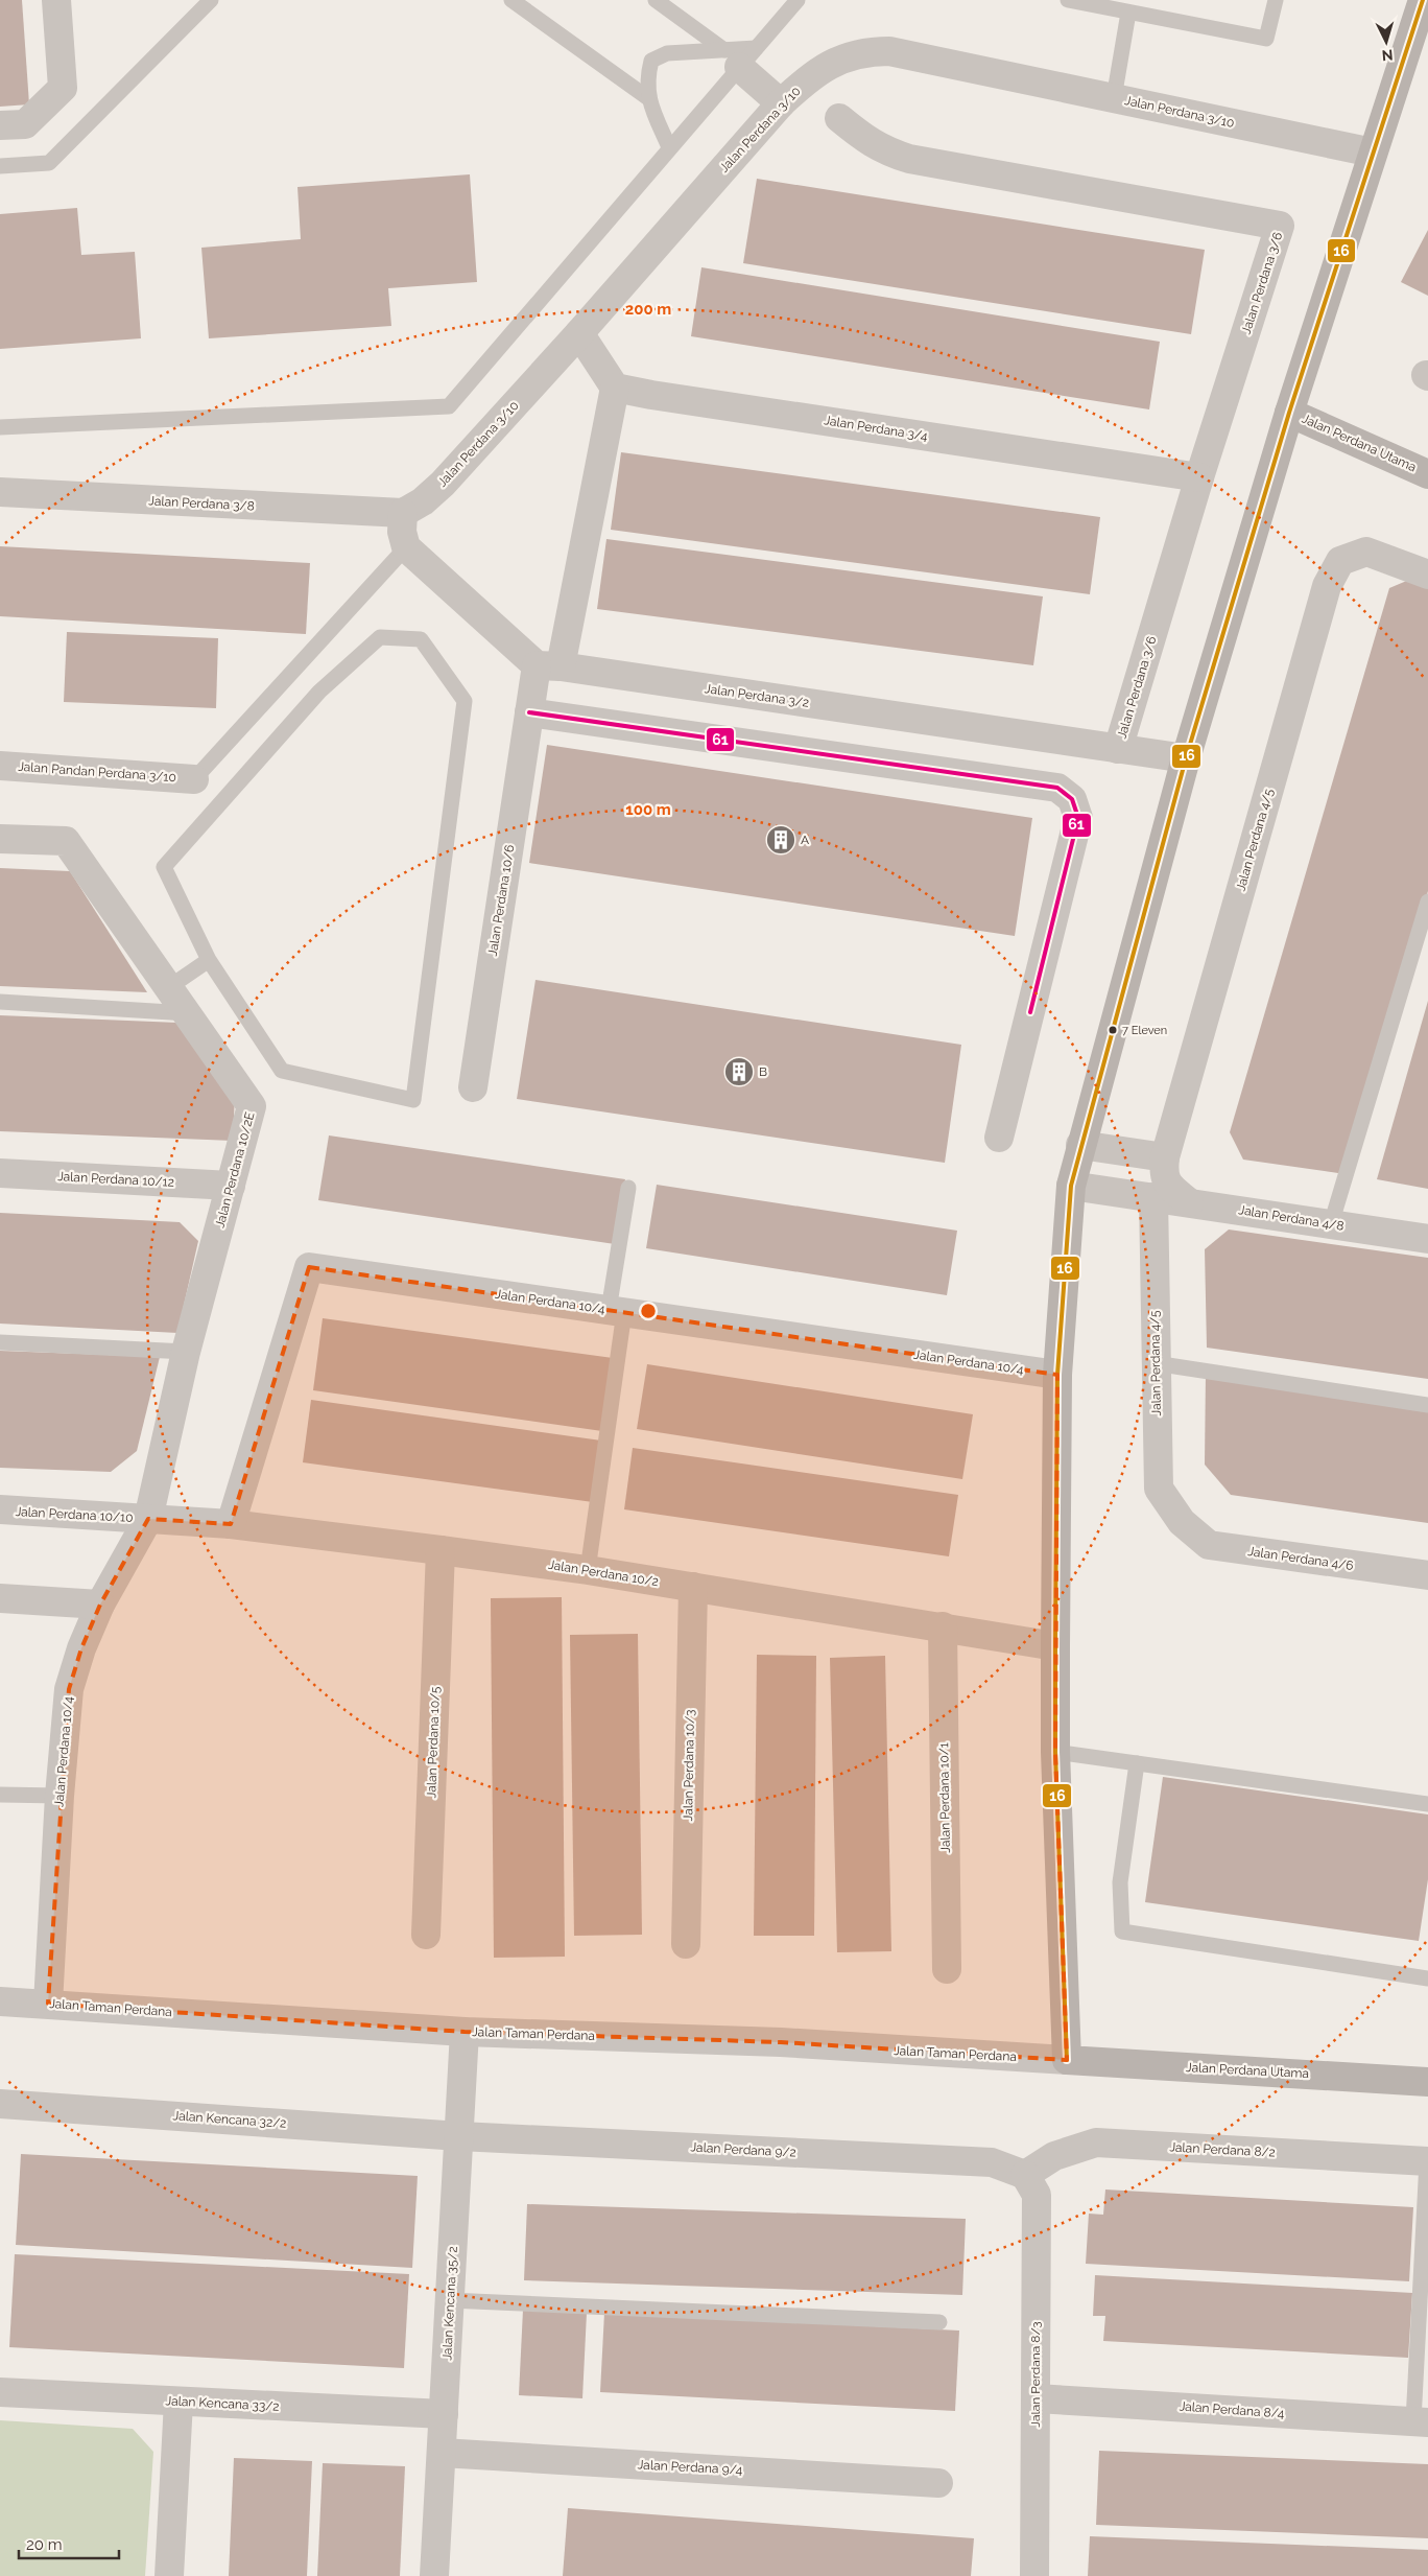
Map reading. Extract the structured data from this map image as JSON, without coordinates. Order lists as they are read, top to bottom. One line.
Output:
{"streets":{"street":["Jalan Perdana 3/10","Jalan Perdana 3/6","Jalan Perdana 3/4","Jalan Perdana Utama","Jalan Perdana 3/8","Jalan Perdana 3/2","Jalan Pandan Perdana 3/10","Jalan Perdana 4/5","Jalan Perdana 10/6","Jalan Perdana 10/2E","Jalan Perdana 10/12","Jalan Perdana 4/8","Jalan Perdana 10/4","Jalan Perdana 10/10","Jalan Perdana 4/6","Jalan Perdana 10/2","Jalan Perdana 10/5","Jalan Perdana 10/3","Jalan Perdana 10/1","Jalan Taman Perdana","Jalan Kencana 32/2","Jalan Perdana 9/2","Jalan Perdana 8/2","Jalan Kencana 35/2","Jalan Perdana 8/3","Jalan Kencana 33/2","Jalan Perdana 8/4","Jalan Perdana 9/4"]},"crossings":[["Jalan Perdana 3/10","Jalan Perdana 3/8"],["Jalan Perdana 3/6","Jalan Perdana 3/4"],["Jalan Perdana 3/6","Jalan Perdana 3/2"],["Jalan Perdana 3/4","Jalan Perdana 10/6"],["Jalan Perdana Utama","Jalan Taman Perdana"],["Jalan Perdana 3/2","Jalan Perdana 10/6"],["Jalan Perdana 4/5","Jalan Perdana 4/8"],["Jalan Perdana 4/5","Jalan Perdana 4/6"],["Jalan Perdana 10/2E","Jalan Perdana 10/12"],["Jalan Perdana 10/2E","Jalan Perdana 10/4"],["Jalan Perdana 10/2E","Jalan Perdana 10/10"],["Jalan Perdana 10/2E","Jalan Perdana 10/2"],["Jalan Perdana 10/4","Jalan Perdana 10/10"],["Jalan Perdana 10/4","Jalan Perdana 10/2"],["Jalan Perdana 10/4","Jalan Taman Perdana"],["Jalan Perdana 10/10","Jalan Perdana 10/2"],["Jalan Perdana 10/2","Jalan Perdana 10/5"],["Jalan Perdana 10/2","Jalan Perdana 10/3"],["Jalan Perdana 10/2","Jalan Perdana 10/1"],["Jalan Taman Perdana","Jalan Kencana 35/2"],["Jalan Kencana 32/2","Jalan Perdana 9/2"],["Jalan Kencana 32/2","Jalan Kencana 35/2"],["Jalan Perdana 9/2","Jalan Perdana 8/2"],["Jalan Perdana 9/2","Jalan Kencana 35/2"],["Jalan Perdana 9/2","Jalan Perdana 8/3"],["Jalan Perdana 8/2","Jalan Perdana 8/3"],["Jalan Kencana 35/2","Jalan Kencana 33/2"],["Jalan Kencana 35/2","Jalan Perdana 9/4"],["Jalan Perdana 8/3","Jalan Perdana 8/4"]],"places":{"building":["A","B"],"other":["7 Eleven"]},"lines":["transit line 16","transit line 61"],"scale_bar":"20 m","north":"bottom","rings":["200 m","100 m"]}
